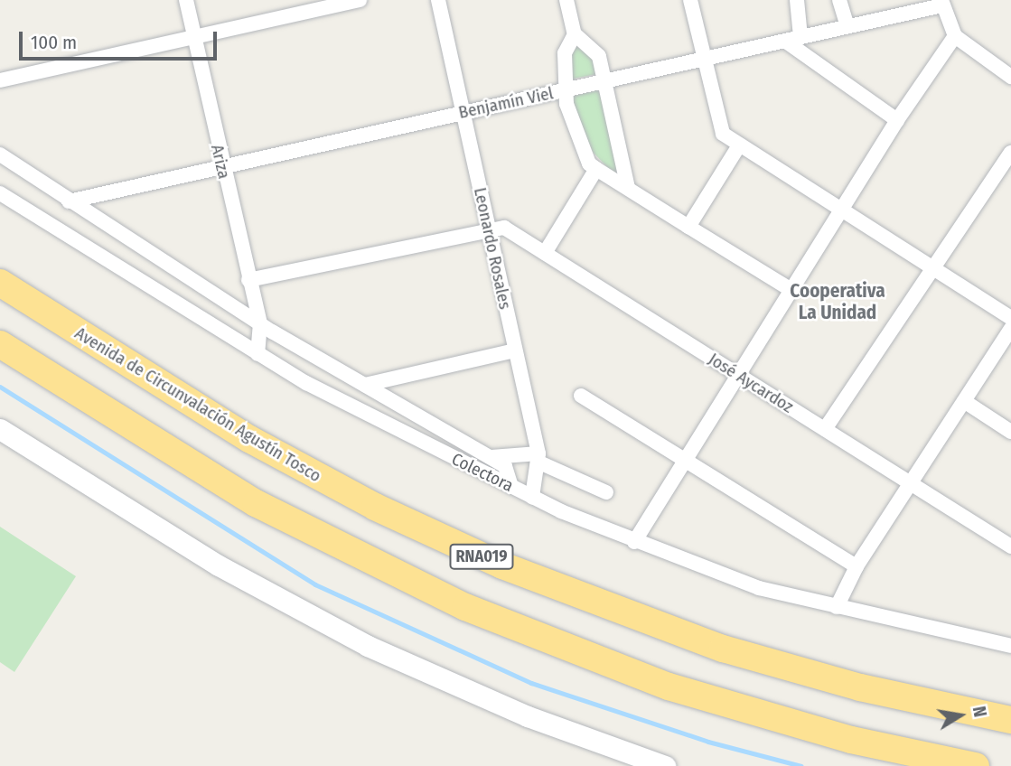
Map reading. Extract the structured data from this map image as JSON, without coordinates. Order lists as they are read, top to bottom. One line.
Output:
{"streets":{"highway":["Avenida de Circunvalación Agustín Tosco","RNA019"],"street":["Benjamín Viel","Ariza","Leonardo Rosales","José Aycardoz","Colectora"]},"crossings":[["Benjamín Viel","Ariza"],["Benjamín Viel","Leonardo Rosales"],["Ariza","Colectora"],["Leonardo Rosales","José Aycardoz"],["Leonardo Rosales","Colectora"]],"districts":["Cooperativa La Unidad"],"scale_bar":"100 m","north":"right"}
